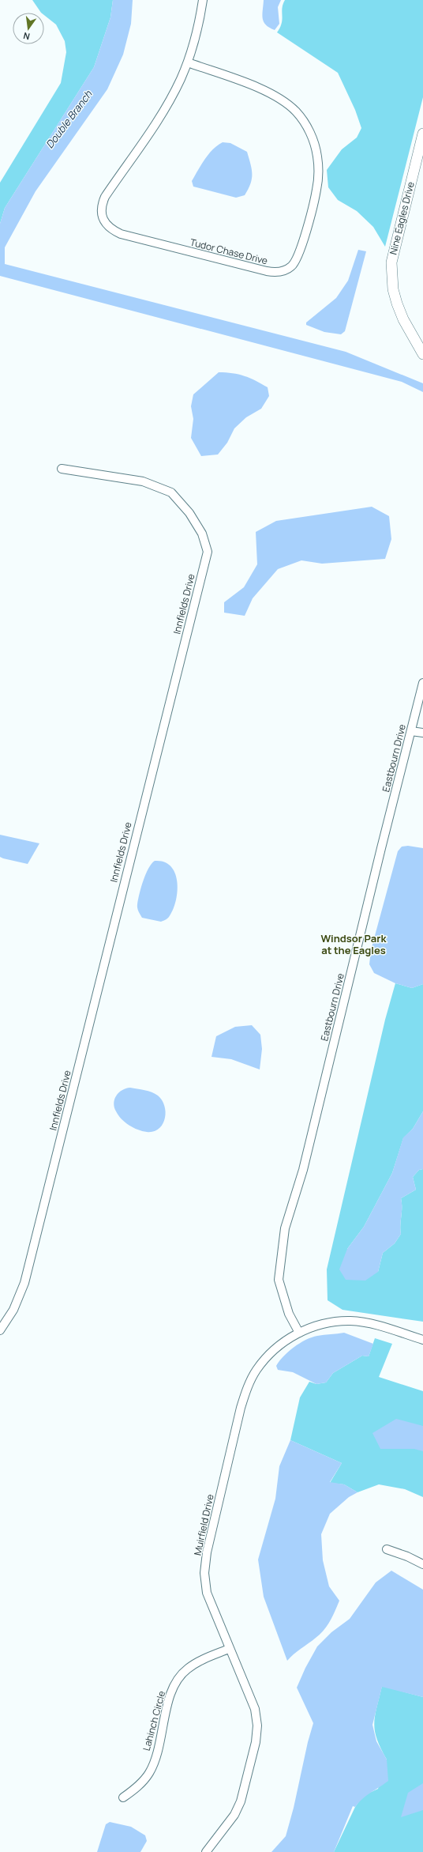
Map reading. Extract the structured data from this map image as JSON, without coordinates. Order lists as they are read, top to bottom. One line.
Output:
{"streets":{"street":["Nine Eagles Drive","Tudor Chase Drive","Innfields Drive","Eastbourn Drive","Muirfield Drive","Lahinch Circle"]},"crossings":[["Eastbourn Drive","Muirfield Drive"],["Muirfield Drive","Lahinch Circle"]],"districts":["Windsor Park at the Eagles"],"water":["Double Branch"],"north":"bottom"}
